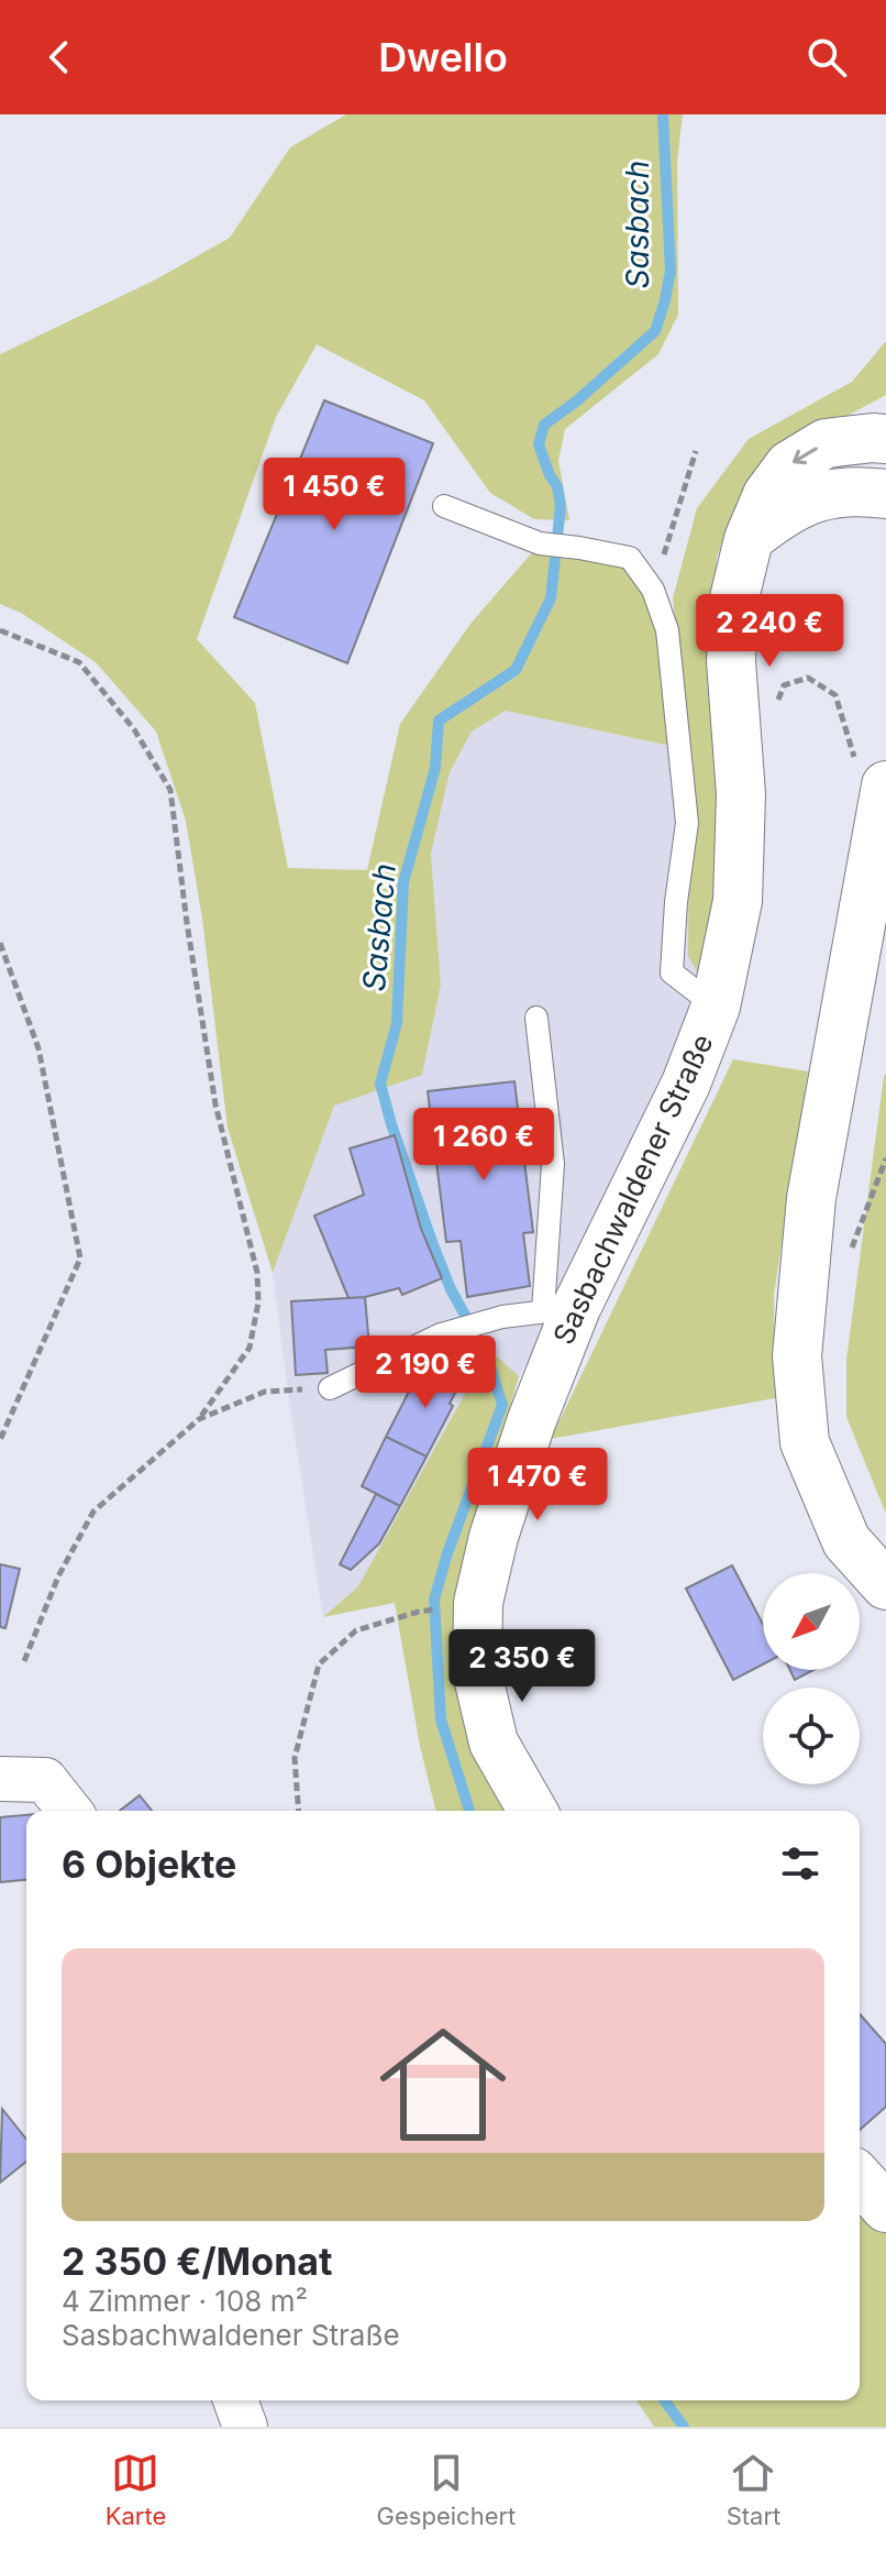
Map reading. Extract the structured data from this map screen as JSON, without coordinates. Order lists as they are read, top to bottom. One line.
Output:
{"streets":{"main road":["Sasbachwaldener Straße"]},"water":["Sasbach"],"north":"bottom left","page":{"header":"Dwello","price":["1 450 €","2 240 €","1 260 €","2 190 €","1 470 €","2 350 €"],"heading":"6 Objekte","list":[{"name":"2 350 €/Monat","note":"4 Zimmer · 108 m² · Sasbachwaldener Straße"}],"tabs":["Karte","Gespeichert","Start"]}}
